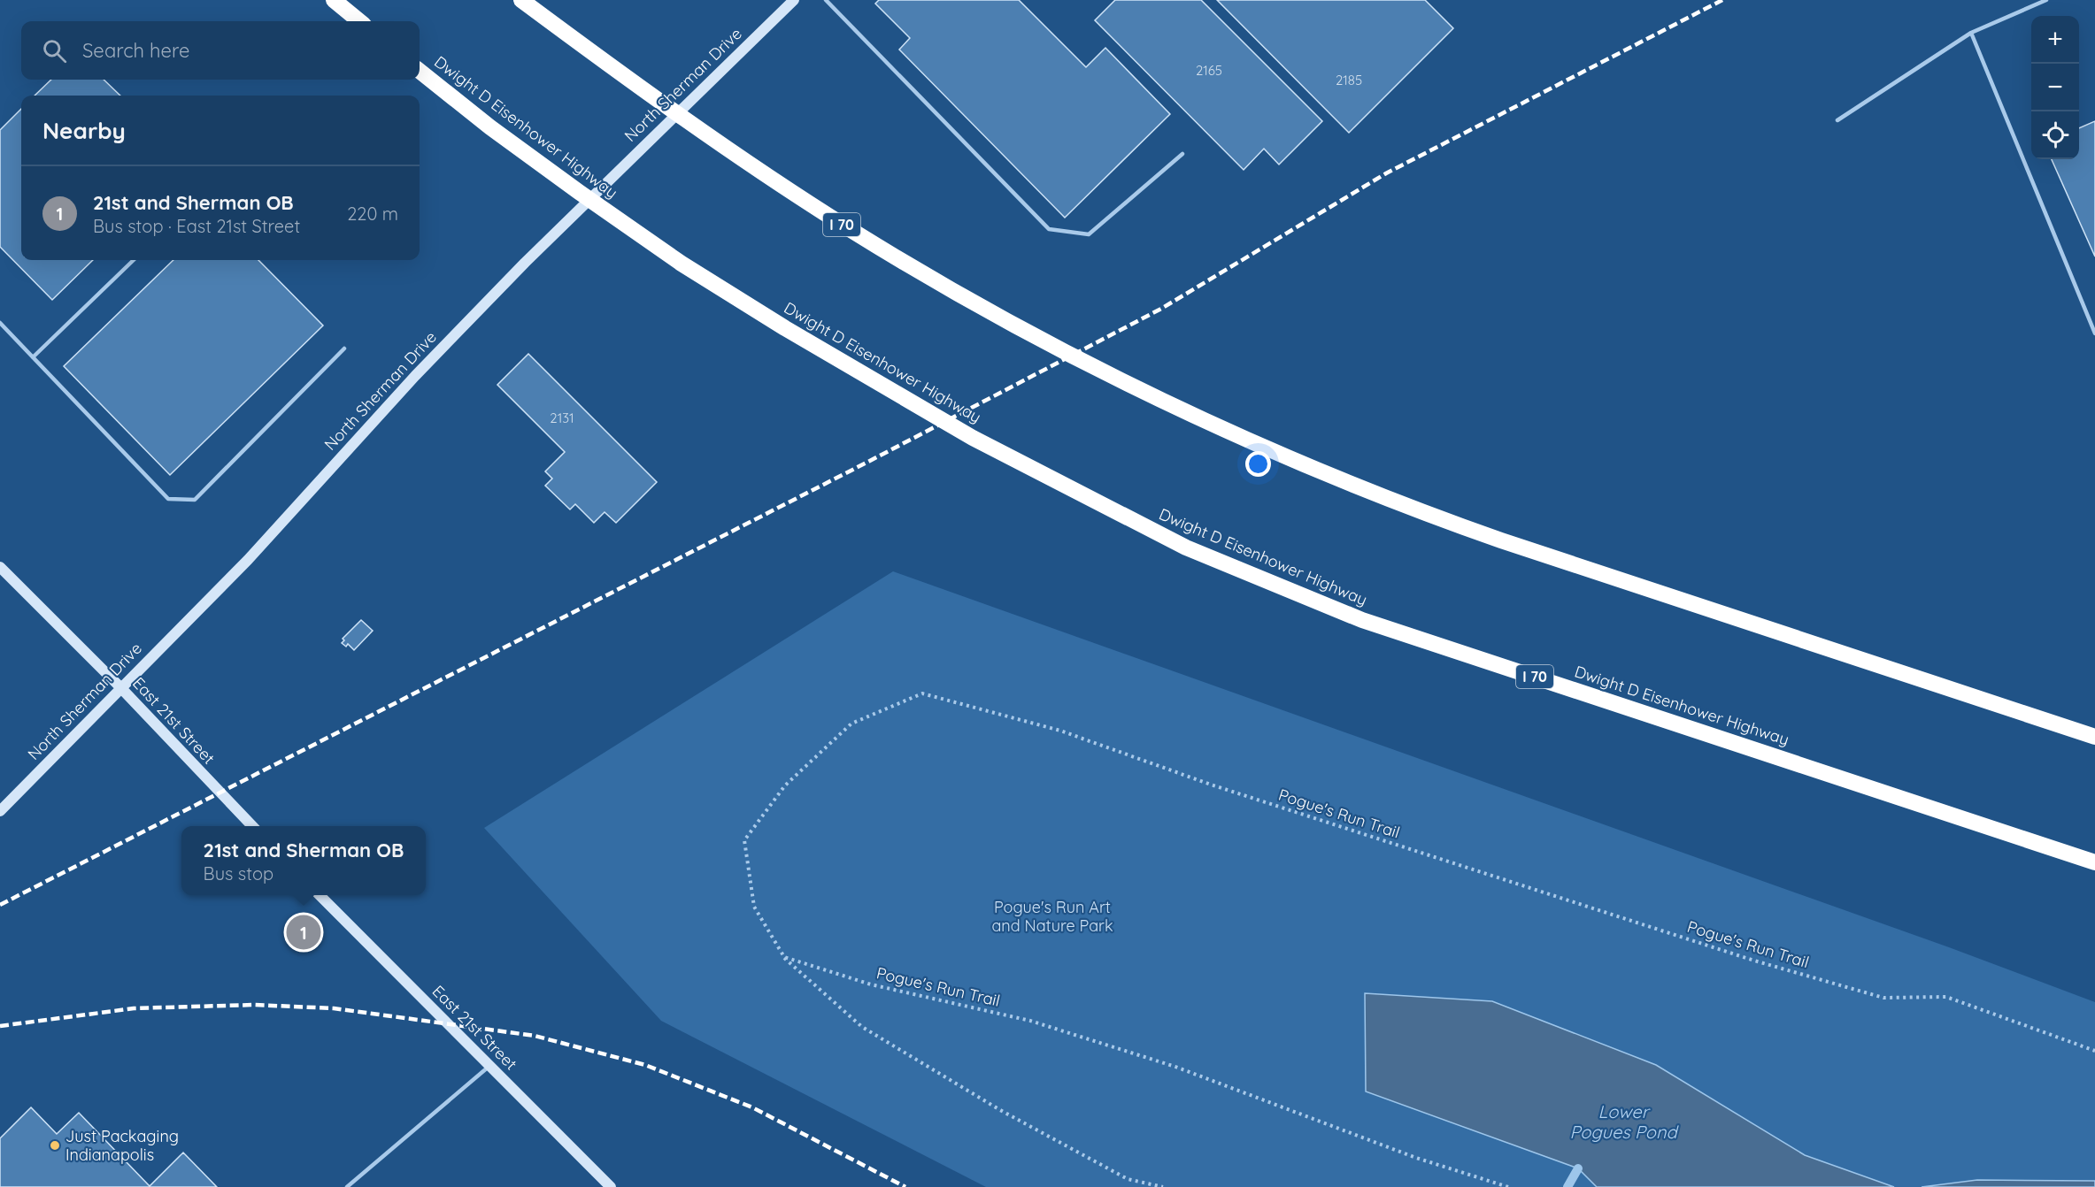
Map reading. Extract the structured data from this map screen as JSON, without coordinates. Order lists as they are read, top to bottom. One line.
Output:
{"streets":{"highway":["Dwight D Eisenhower Highway","I 70"],"main road":["North Sherman Drive","East 21st Street"],"path":["Pogue's Run Trail"]},"crossings":[["North Sherman Drive","East 21st Street"]],"water":["Lower Pogues Pond"],"parks":["Pogue's Run Art and Nature Park"],"places":["Just Packaging Indianapolis"],"house_numbers":["2165","2185","2131"],"page":{"map_buttons":["+","−"],"search":"Search here","heading":"Nearby","list":[{"mark":"1","name":"21st and Sherman OB","note":"Bus stop · East 21st Street","value":"220 m"}],"popup":["21st and Sherman OB","Bus stop"],"pins":"1"}}
